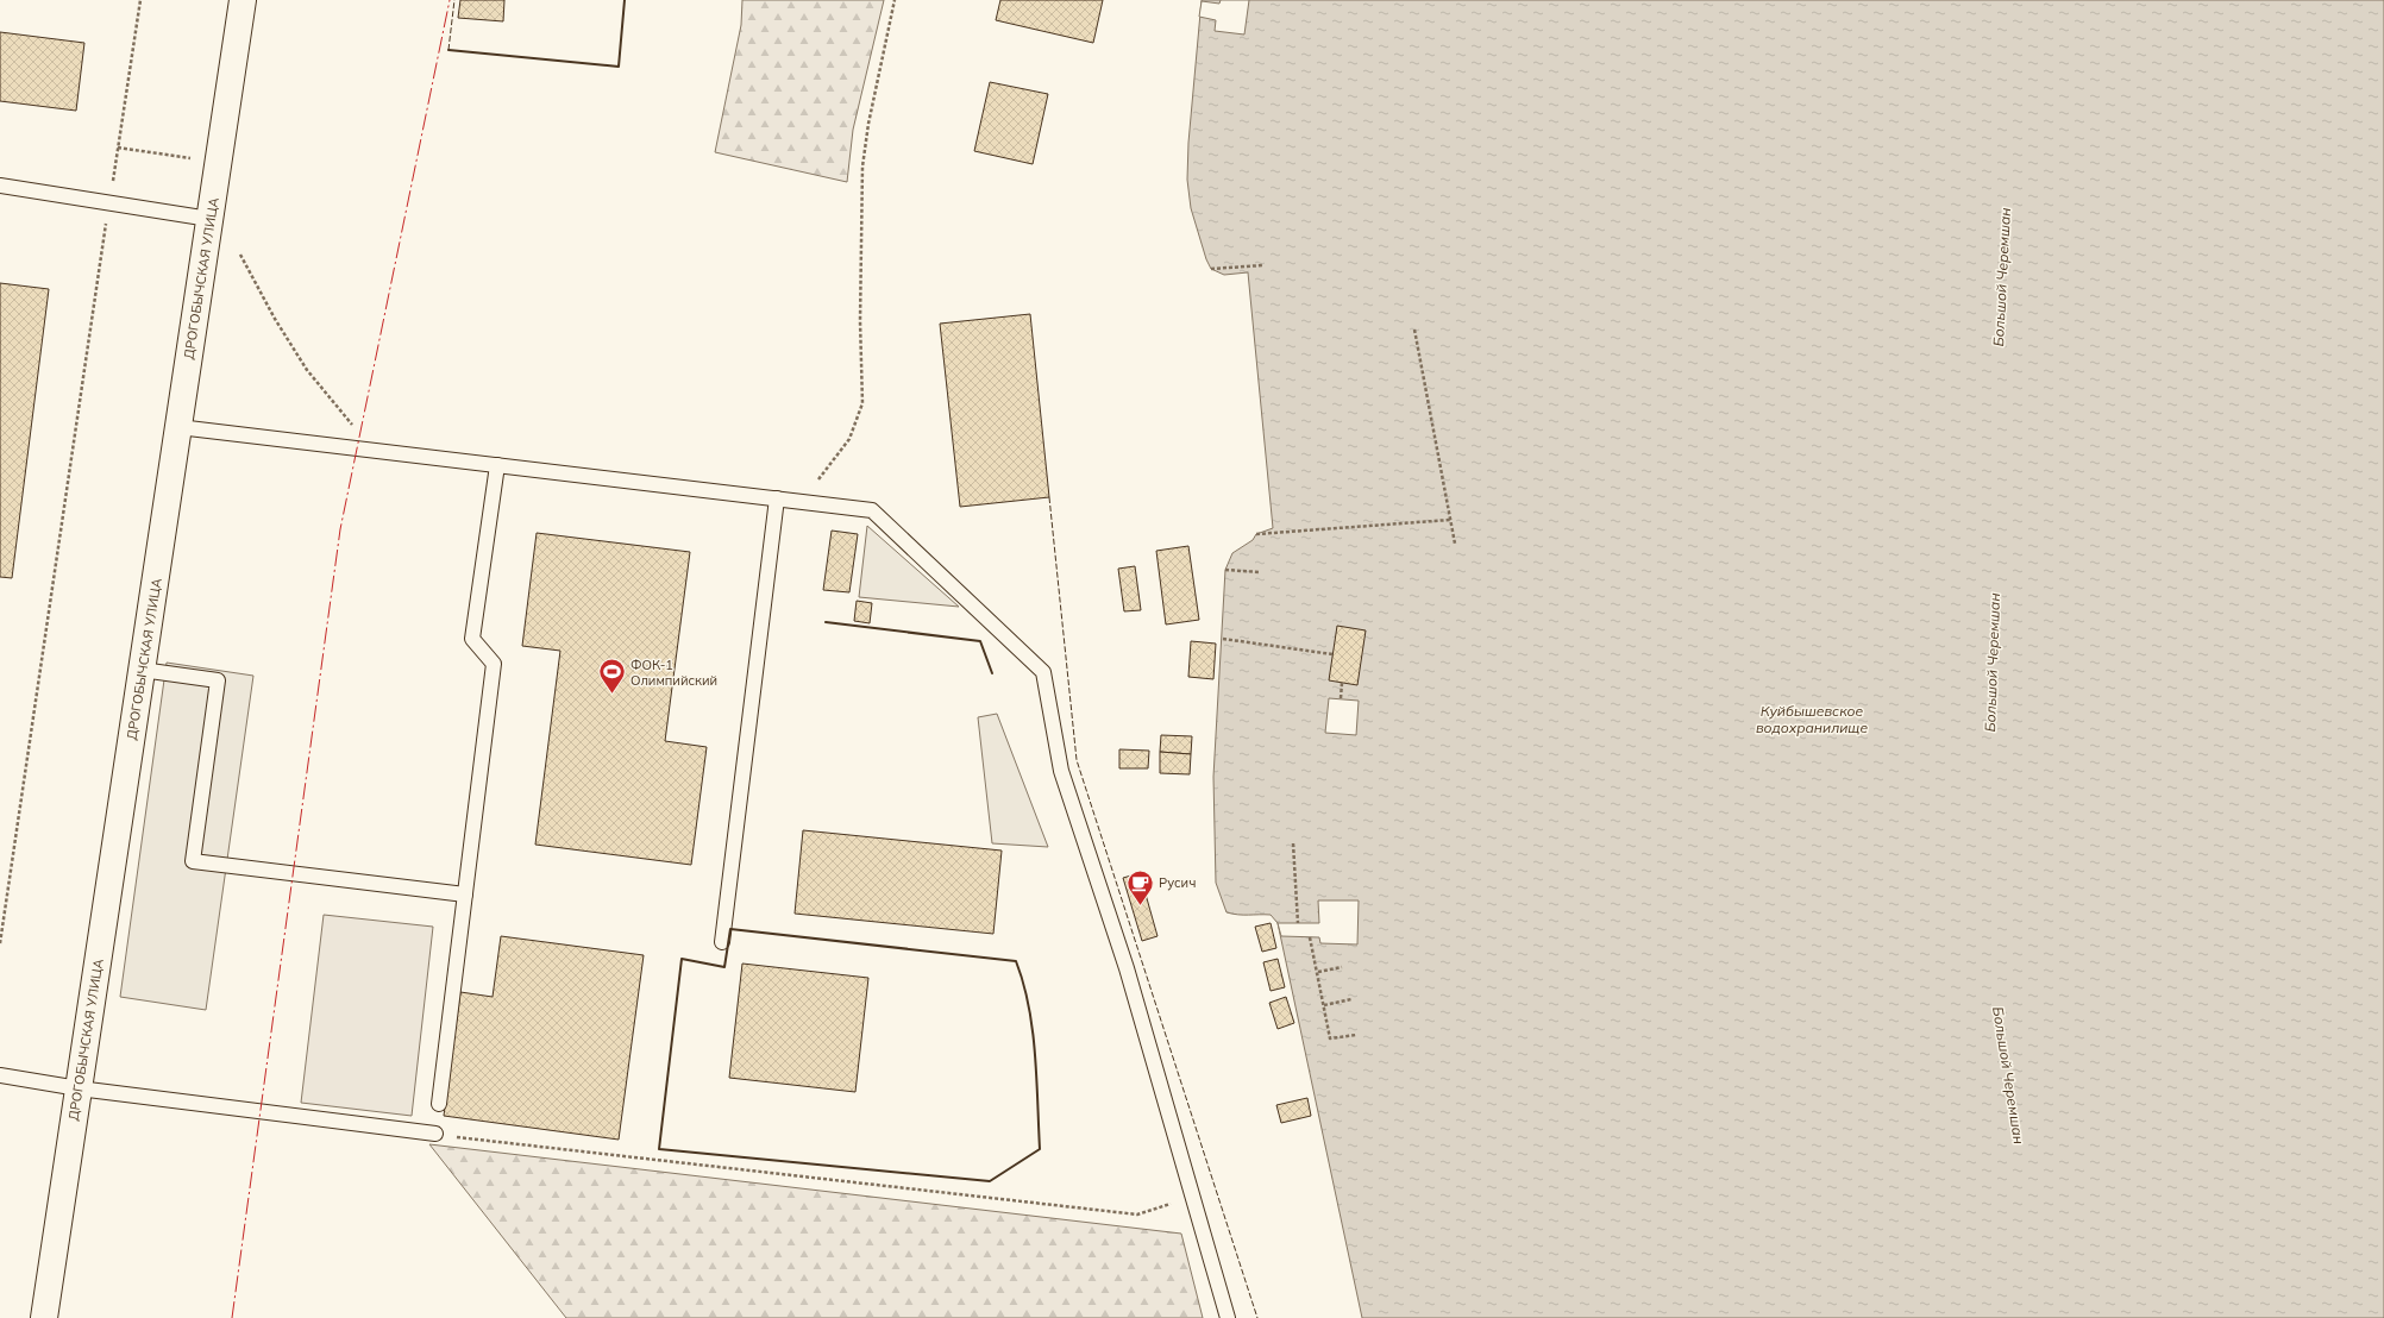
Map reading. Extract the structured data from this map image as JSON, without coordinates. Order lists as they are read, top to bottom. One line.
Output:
{"streets":{"street":["ДРОГОБЫЧСКАЯ УЛИЦА"]},"water":["Большой Черемшан","Куйбышевское водохранилище"],"places":{"sports":["ФОК-1 Олимпийский"],"cafe":["Русич"]}}
